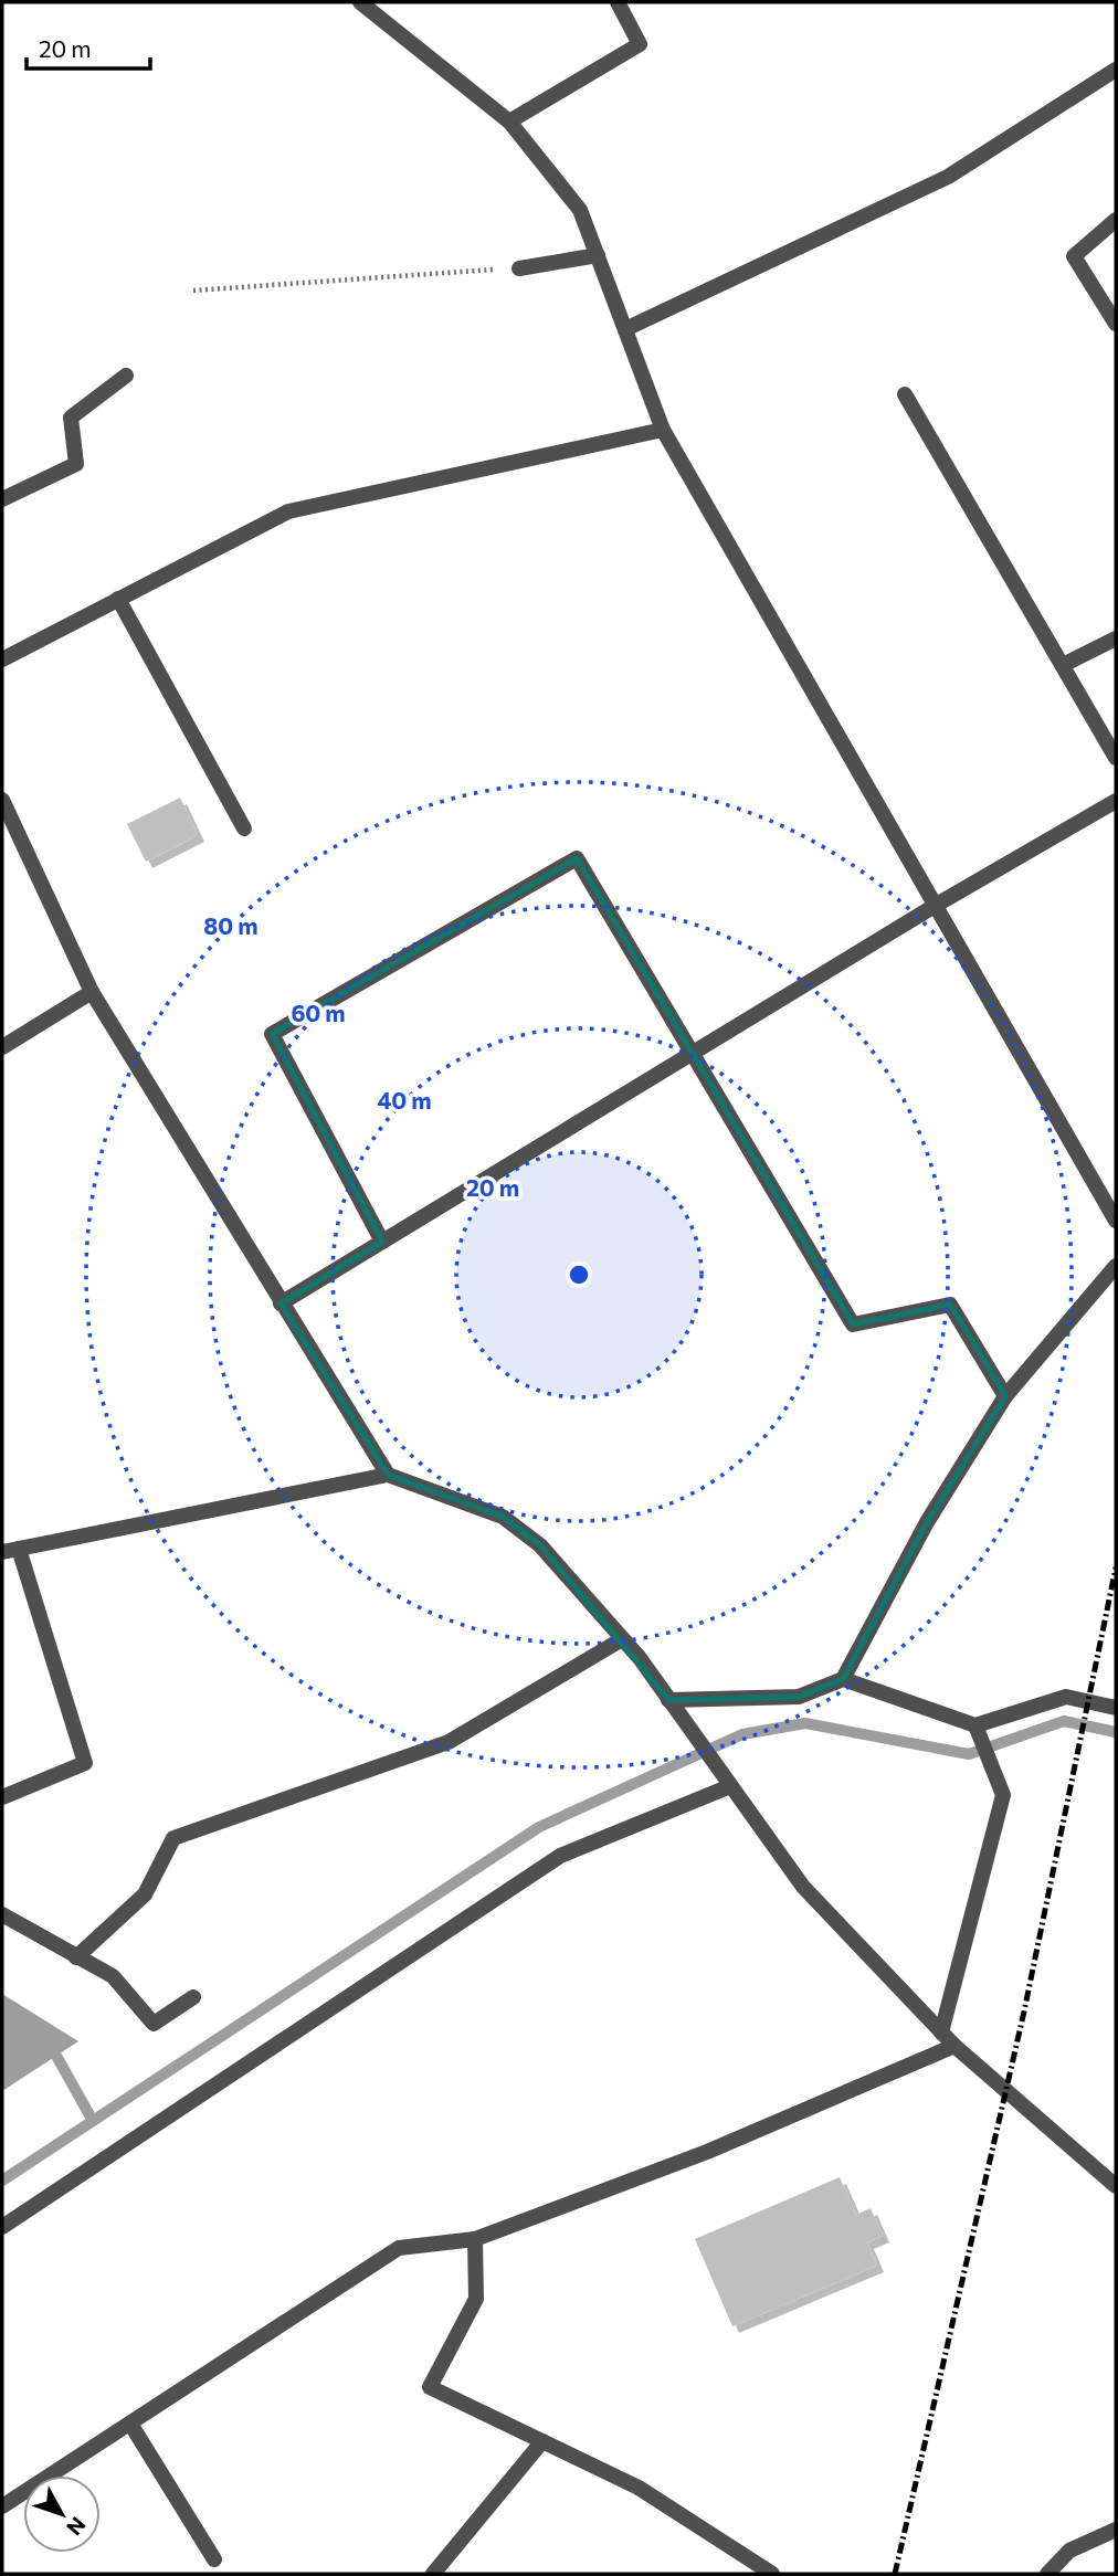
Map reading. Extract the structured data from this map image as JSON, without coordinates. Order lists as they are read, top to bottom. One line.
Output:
{"scale_bar":"20 m","north":"bottom right","rings":["80 m","60 m","40 m","20 m"]}
